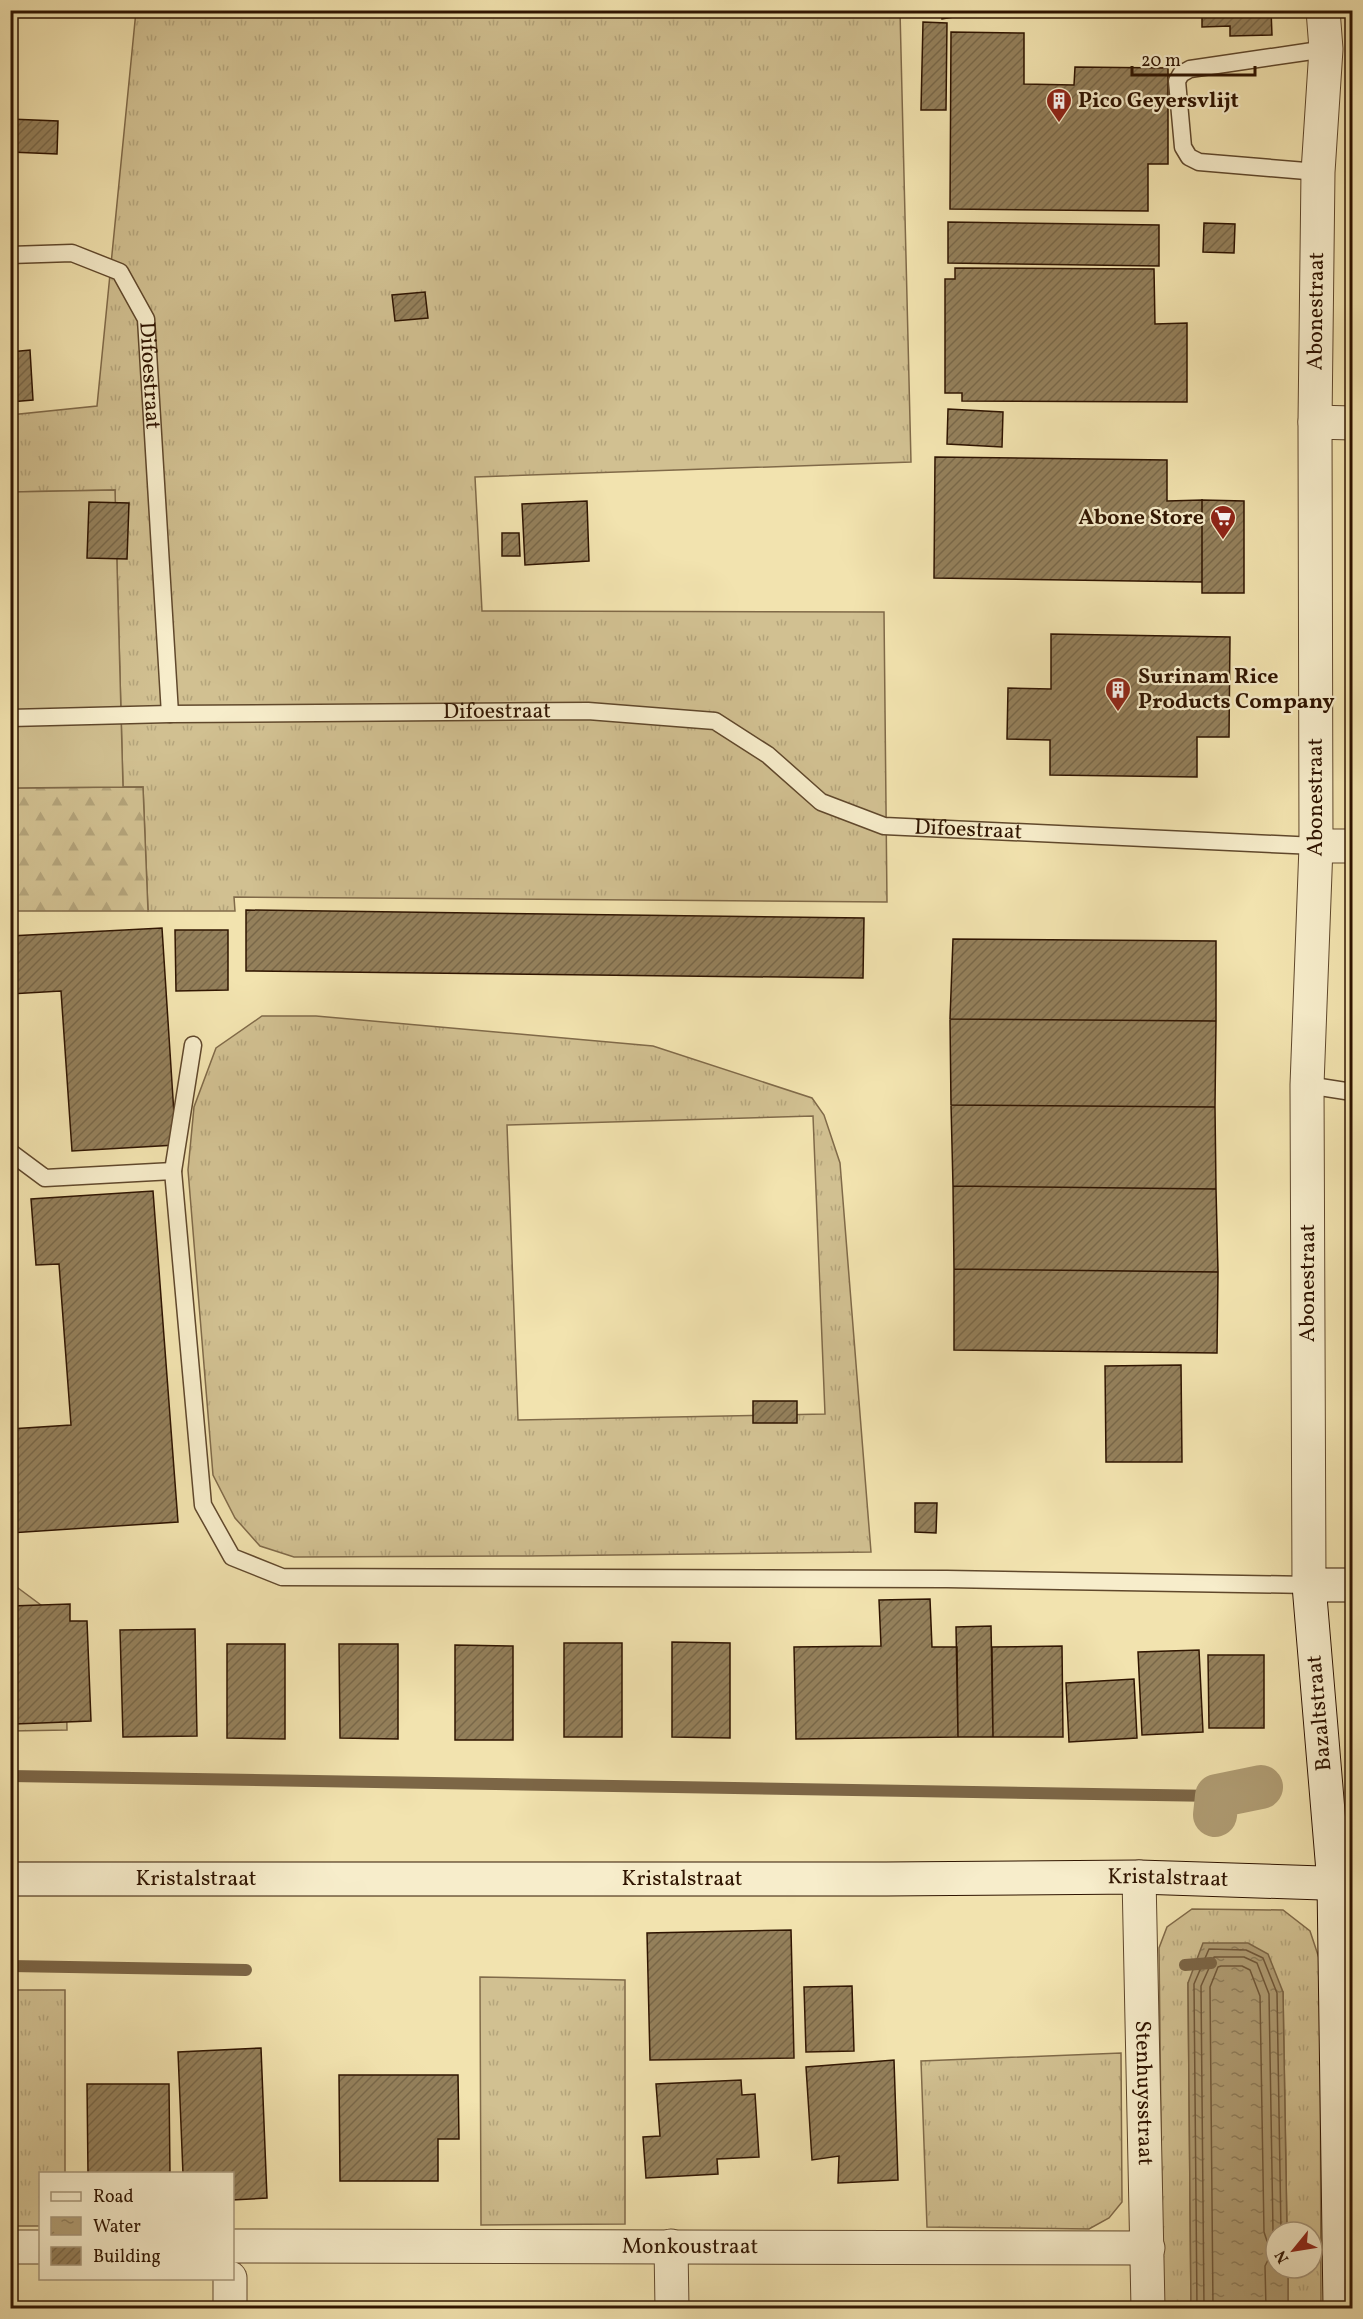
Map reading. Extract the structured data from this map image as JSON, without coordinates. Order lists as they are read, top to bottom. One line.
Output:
{"streets":{"street":["Abonestraat","Difoestraat","Bazaltstraat","Kristalstraat","Stenhuysstraat","Monkoustraat"]},"crossings":[["Abonestraat","Difoestraat"],["Abonestraat","Bazaltstraat"],["Bazaltstraat","Kristalstraat"],["Kristalstraat","Stenhuysstraat"],["Stenhuysstraat","Monkoustraat"]],"places":{"building":["Pico Geyersvlijt","Surinam Rice Products Company"],"supermarket":["Abone Store"]},"legend":["Road","Water","Building"],"scale_bar":"20 m","north":"bottom left"}
